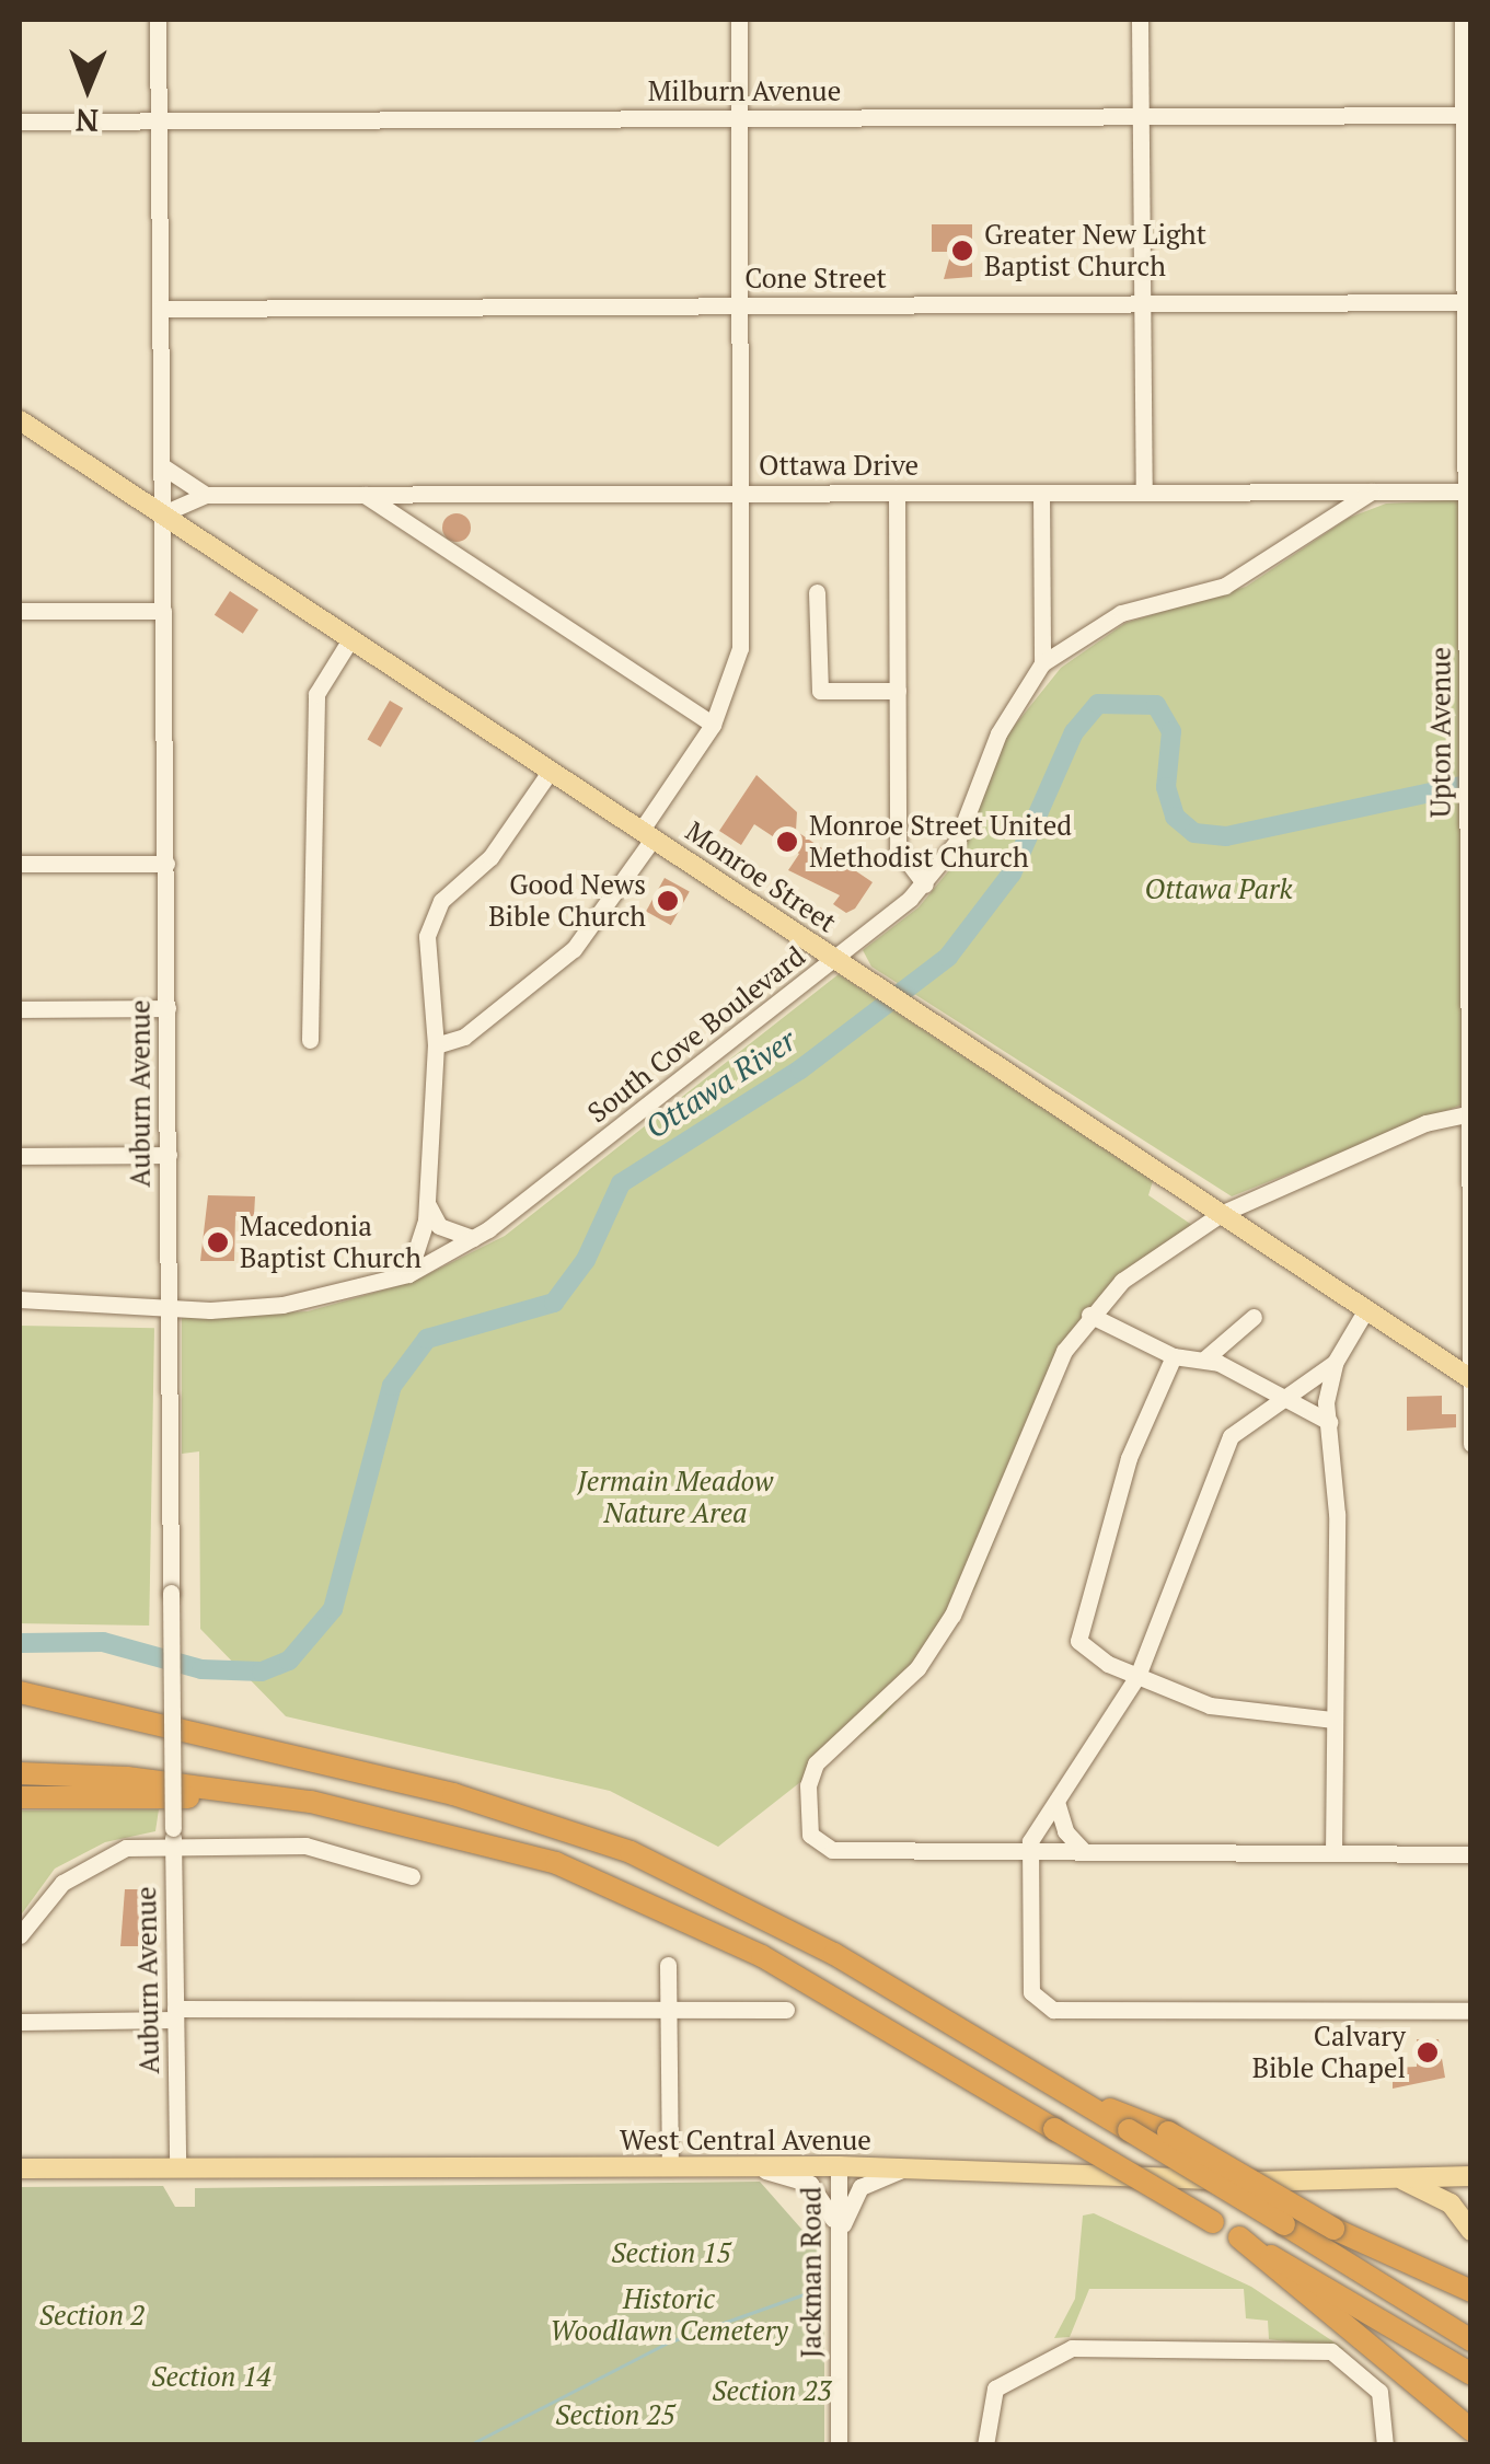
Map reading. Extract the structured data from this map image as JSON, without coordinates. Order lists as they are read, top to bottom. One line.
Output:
{"streets":{"main road":["Monroe Street","West Central Avenue"],"street":["Milburn Avenue","Cone Street","Ottawa Drive","Upton Avenue","South Cove Boulevard","Auburn Avenue","Jackman Road"]},"crossings":[["Milburn Avenue","Upton Avenue"],["Milburn Avenue","Auburn Avenue"],["Cone Street","Upton Avenue"],["Cone Street","Auburn Avenue"],["Ottawa Drive","Upton Avenue"],["Ottawa Drive","Monroe Street"],["Ottawa Drive","South Cove Boulevard"],["Ottawa Drive","Auburn Avenue"],["Upton Avenue","Monroe Street"],["Monroe Street","South Cove Boulevard"],["Monroe Street","Auburn Avenue"],["South Cove Boulevard","Auburn Avenue"],["Auburn Avenue","West Central Avenue"],["West Central Avenue","Jackman Road"]],"water":["Ottawa River"],"parks":["Ottawa Park","Jermain Meadow Nature Area","Section 15","Historic Woodlawn Cemetery","Section 2","Section 14","Section 23","Section 25"],"places":["Greater New Light Baptist Church","Monroe Street United Methodist Church","Good News Bible Church","Macedonia Baptist Church","Calvary Bible Chapel"],"north":"bottom"}
